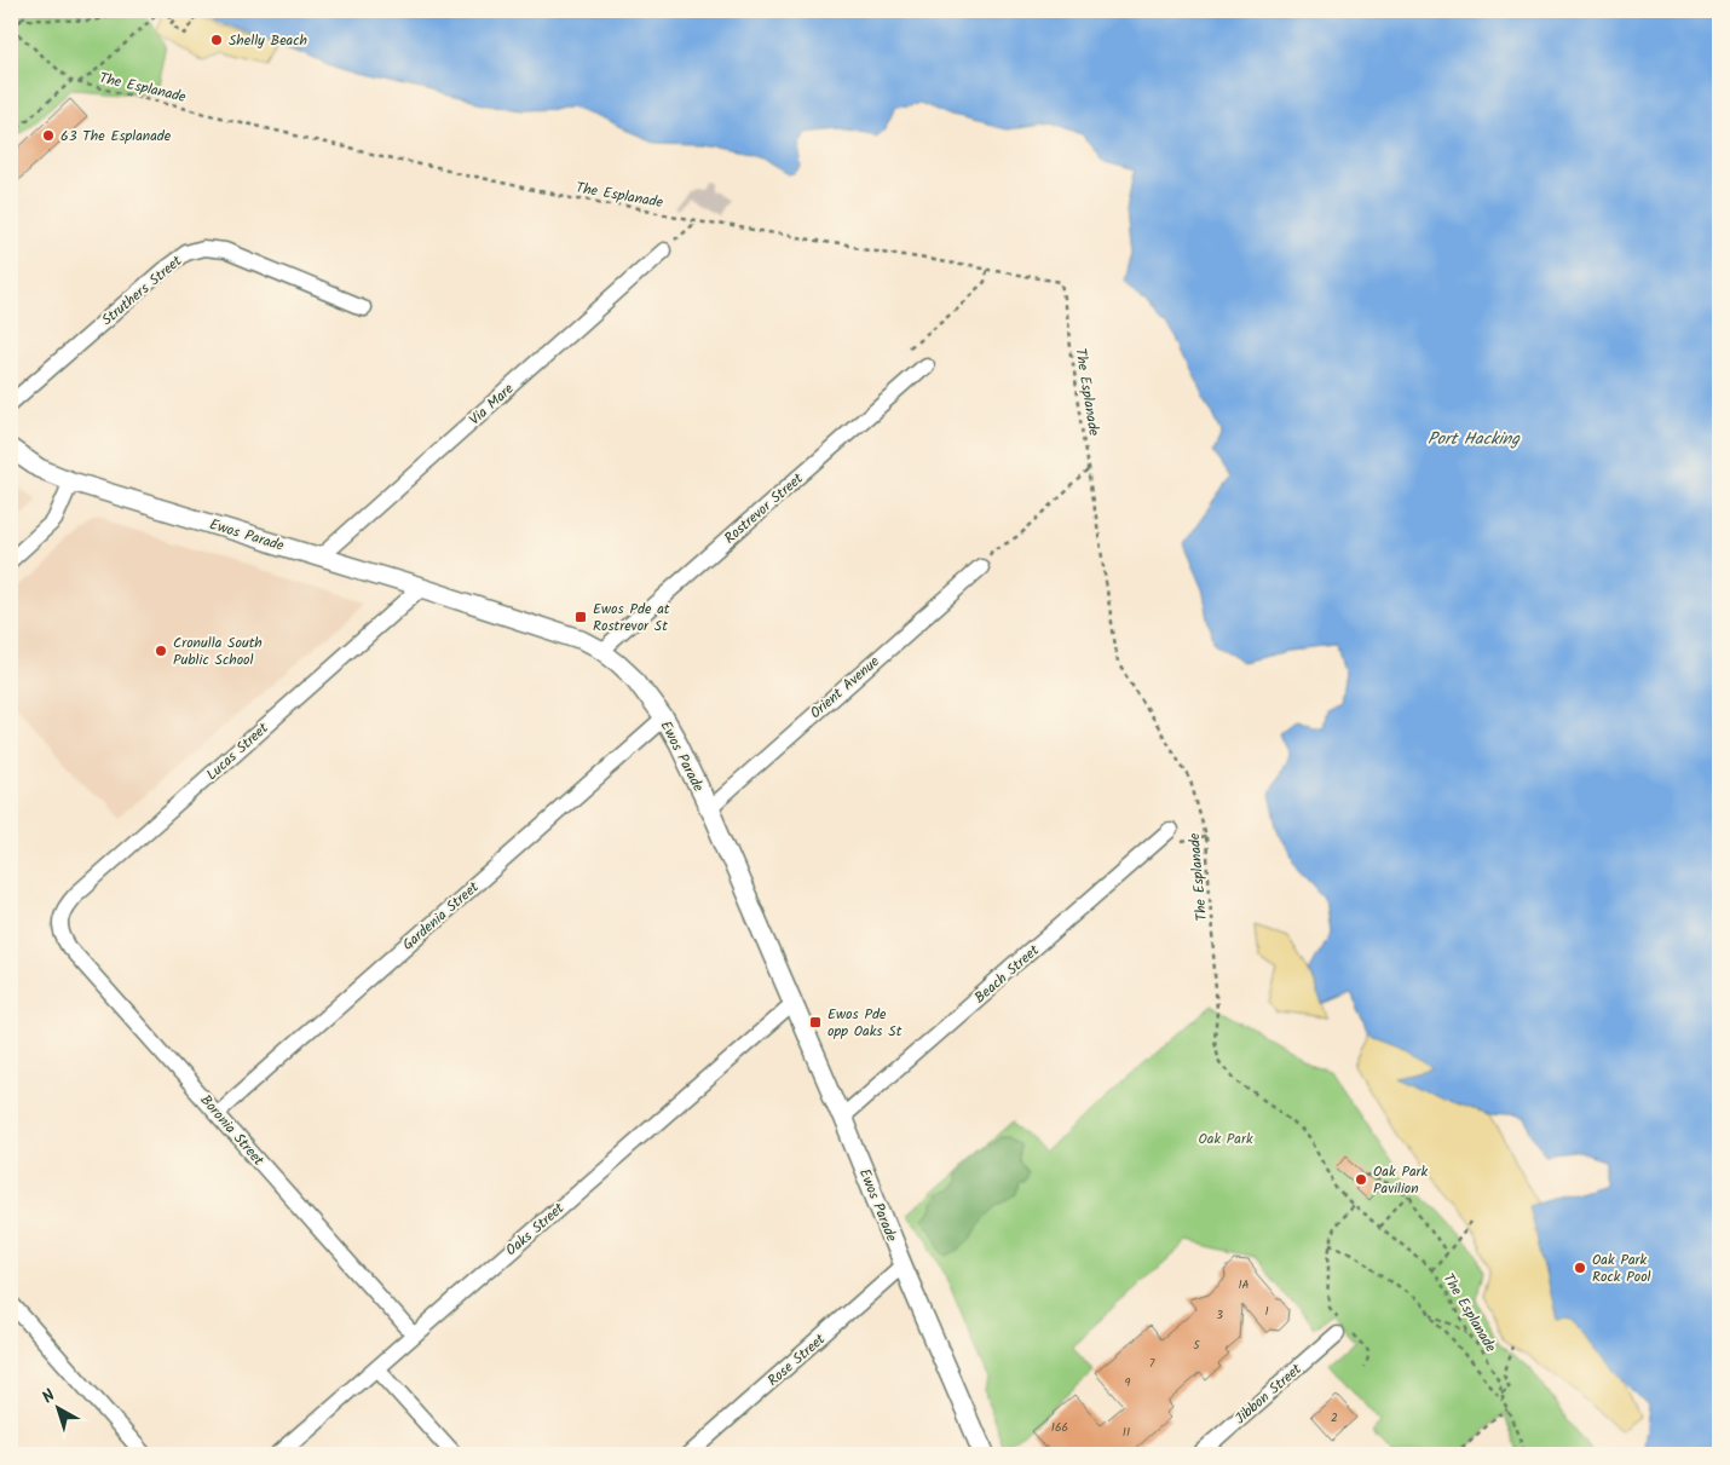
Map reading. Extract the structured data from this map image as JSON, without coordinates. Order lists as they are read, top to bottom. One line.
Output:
{"streets":{"street":["Struthers Street","Via Mare","Rostrevor Street","Ewos Parade","Orient Avenue","Lucas Street","Gardenia Street","Beach Street","Boronia Street","Oaks Street","Rose Street","Jibbon Street"],"path":["The Esplanade"]},"crossings":[["Via Mare","Ewos Parade"],["Rostrevor Street","Ewos Parade"],["Ewos Parade","Orient Avenue"],["Ewos Parade","Lucas Street"],["Ewos Parade","Gardenia Street"],["Ewos Parade","Beach Street"],["Ewos Parade","Oaks Street"],["Ewos Parade","Rose Street"],["Lucas Street","Boronia Street"],["Gardenia Street","Boronia Street"],["Boronia Street","Oaks Street"]],"water":["Port Hacking"],"parks":["Oak Park"],"places":{"other":["Shelly Beach","63 The Esplanade","Cronulla South Public School","Oak Park Pavilion","Oak Park Rock Pool"],"transit":["Ewos Pde at Rostrevor St","Ewos Pde opp Oaks St"]},"house_numbers":["1A","1","3","5","7","9","2","166","11"],"north":"top left"}
